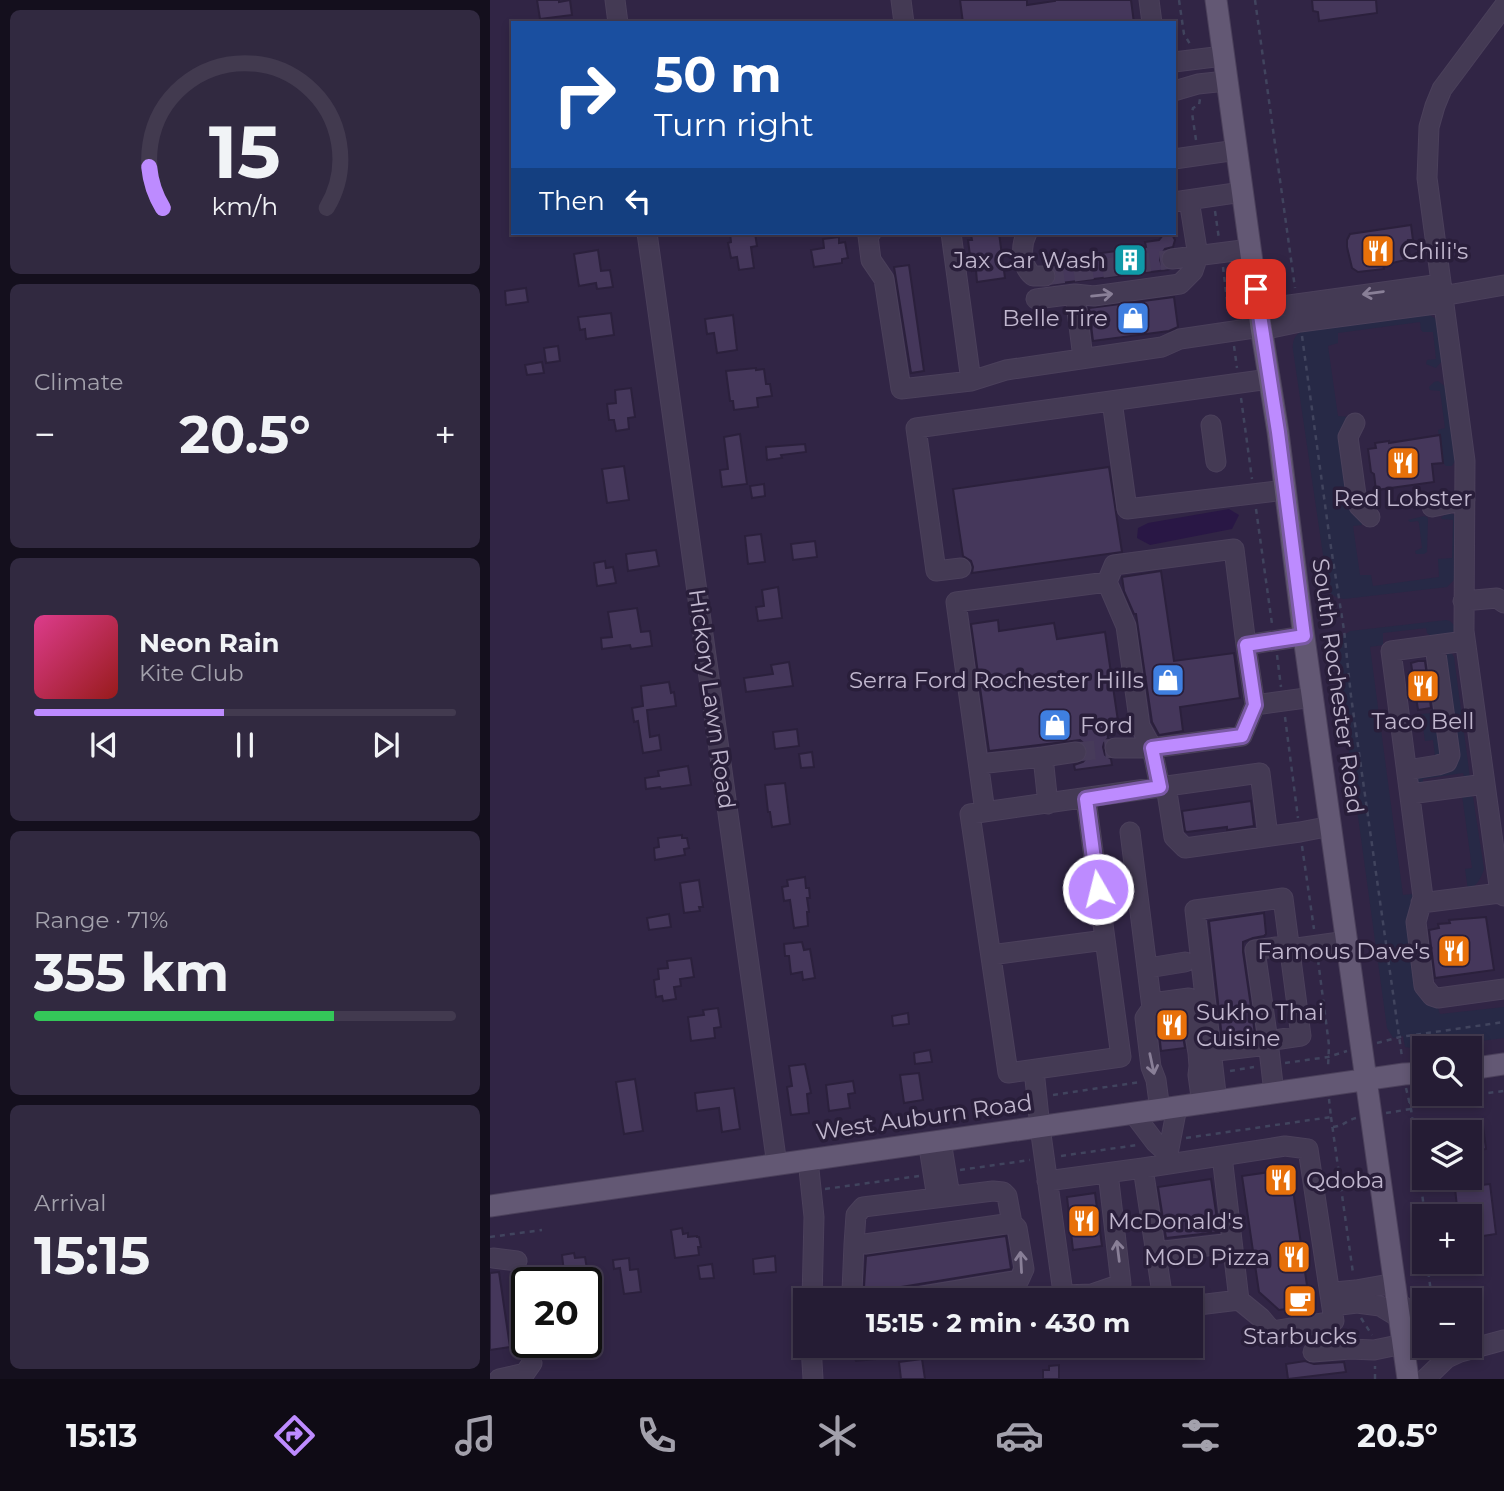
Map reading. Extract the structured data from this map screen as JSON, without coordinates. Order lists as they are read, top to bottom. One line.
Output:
{"streets":{"main road":["South Rochester Road","West Auburn Road"],"street":["Hickory Lawn Road"]},"crossings":[["South Rochester Road","West Auburn Road"],["Hickory Lawn Road","West Auburn Road"]],"places":{"restaurant":["Chili's","Red Lobster","Taco Bell","Famous Dave's","Sukho Thai Cuisine","Qdoba","McDonald's","MOD Pizza"],"building":["Jax Car Wash"],"shop":["Belle Tire","Serra Ford Rochester Hills","Ford"],"cafe":["Starbucks"]},"page":{"turn":["50 m","Turn right"],"then":"Then","tile":["Climate",["Range · 71%","355 km"],["Arrival","15:15"]],"heat":["−","20.5°","+"],"song":["Neon Rain","Kite Club"],"map_buttons":["+","−"],"limit":"20","trip":"15:15 · 2 min · 430 m","tabs":["15:13","20.5°"],"gauge":["15","km/h"]}}
